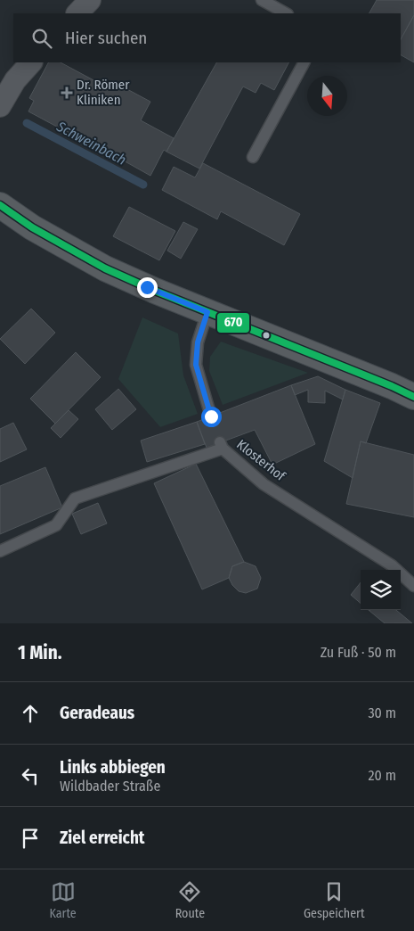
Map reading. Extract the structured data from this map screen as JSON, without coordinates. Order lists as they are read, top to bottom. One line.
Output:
{"streets":{"lane":["Klosterhof"]},"water":["Schweinbach"],"places":{"health":["Dr. Römer Kliniken"]},"lines":["transit line 670"],"north":"bottom","page":{"search":"Hier suchen","heading":["1 Min.","Zu Fuß · 50 m"],"list":[["Geradeaus","30 m"],["Links abbiegen","Wildbader Straße","20 m"],"Ziel erreicht"],"nav":["Karte","Route","Gespeichert"]}}
